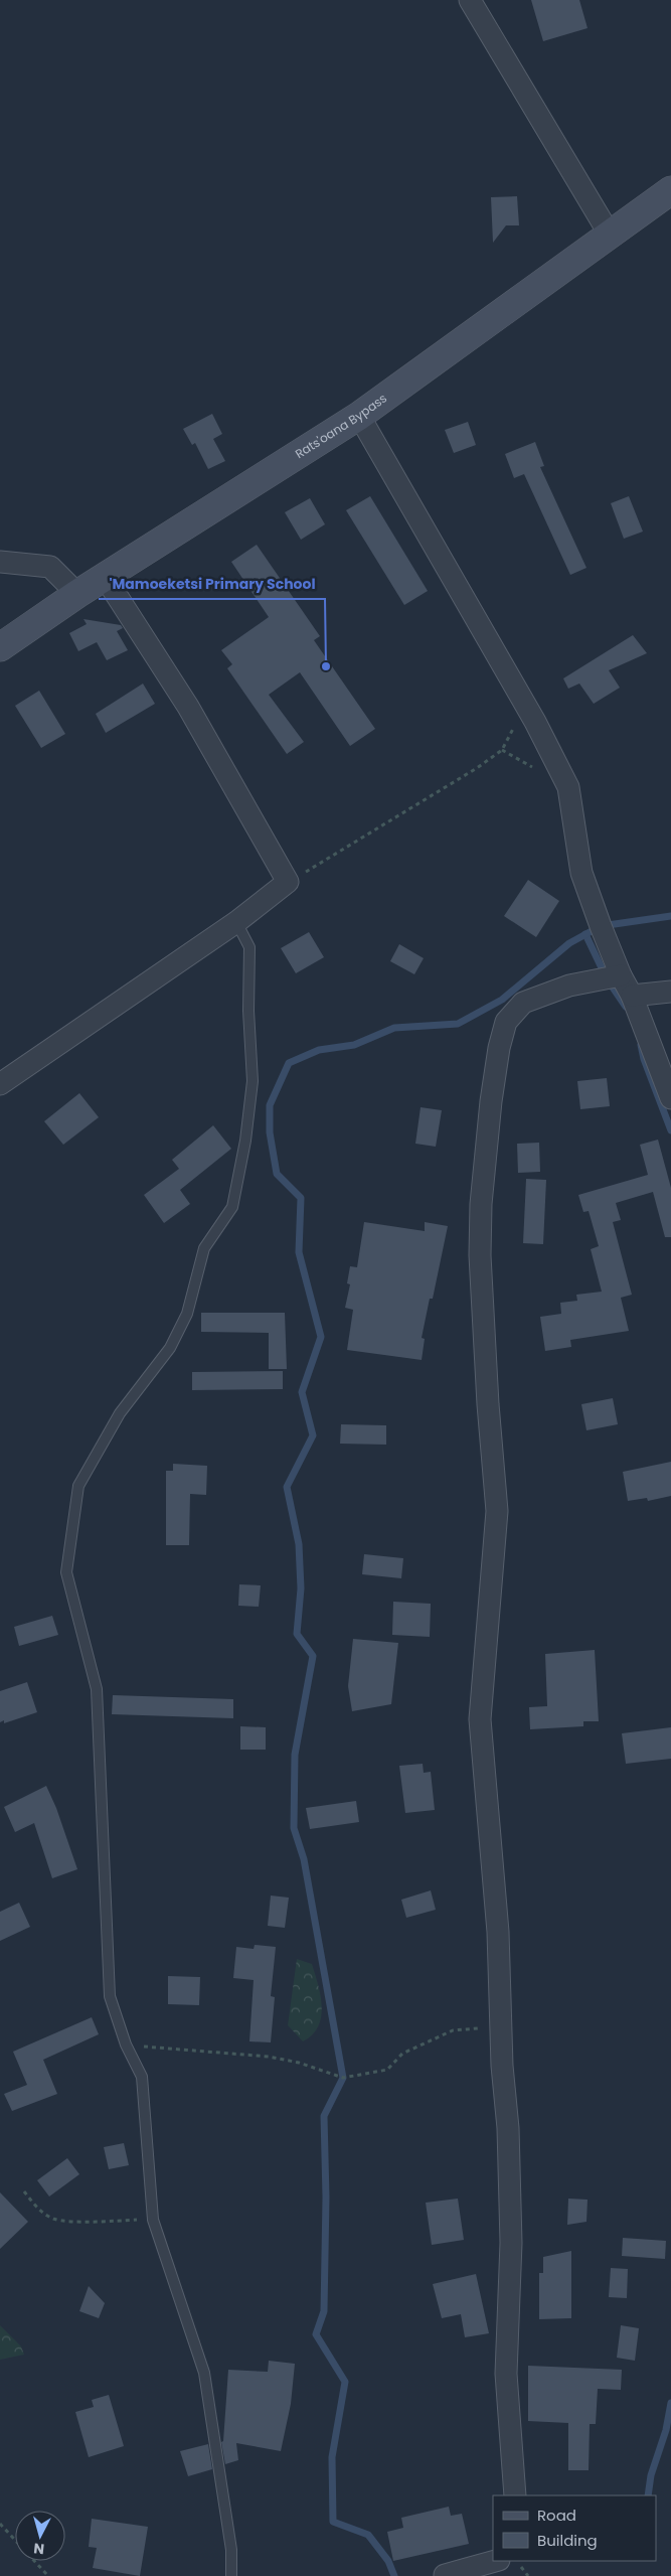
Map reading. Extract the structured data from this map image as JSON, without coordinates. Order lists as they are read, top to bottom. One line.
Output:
{"streets":{"street":["Rats'oana Bypass"]},"places":["'Mamoeketsi Primary School"],"legend":["Road","Building"],"north":"bottom"}
